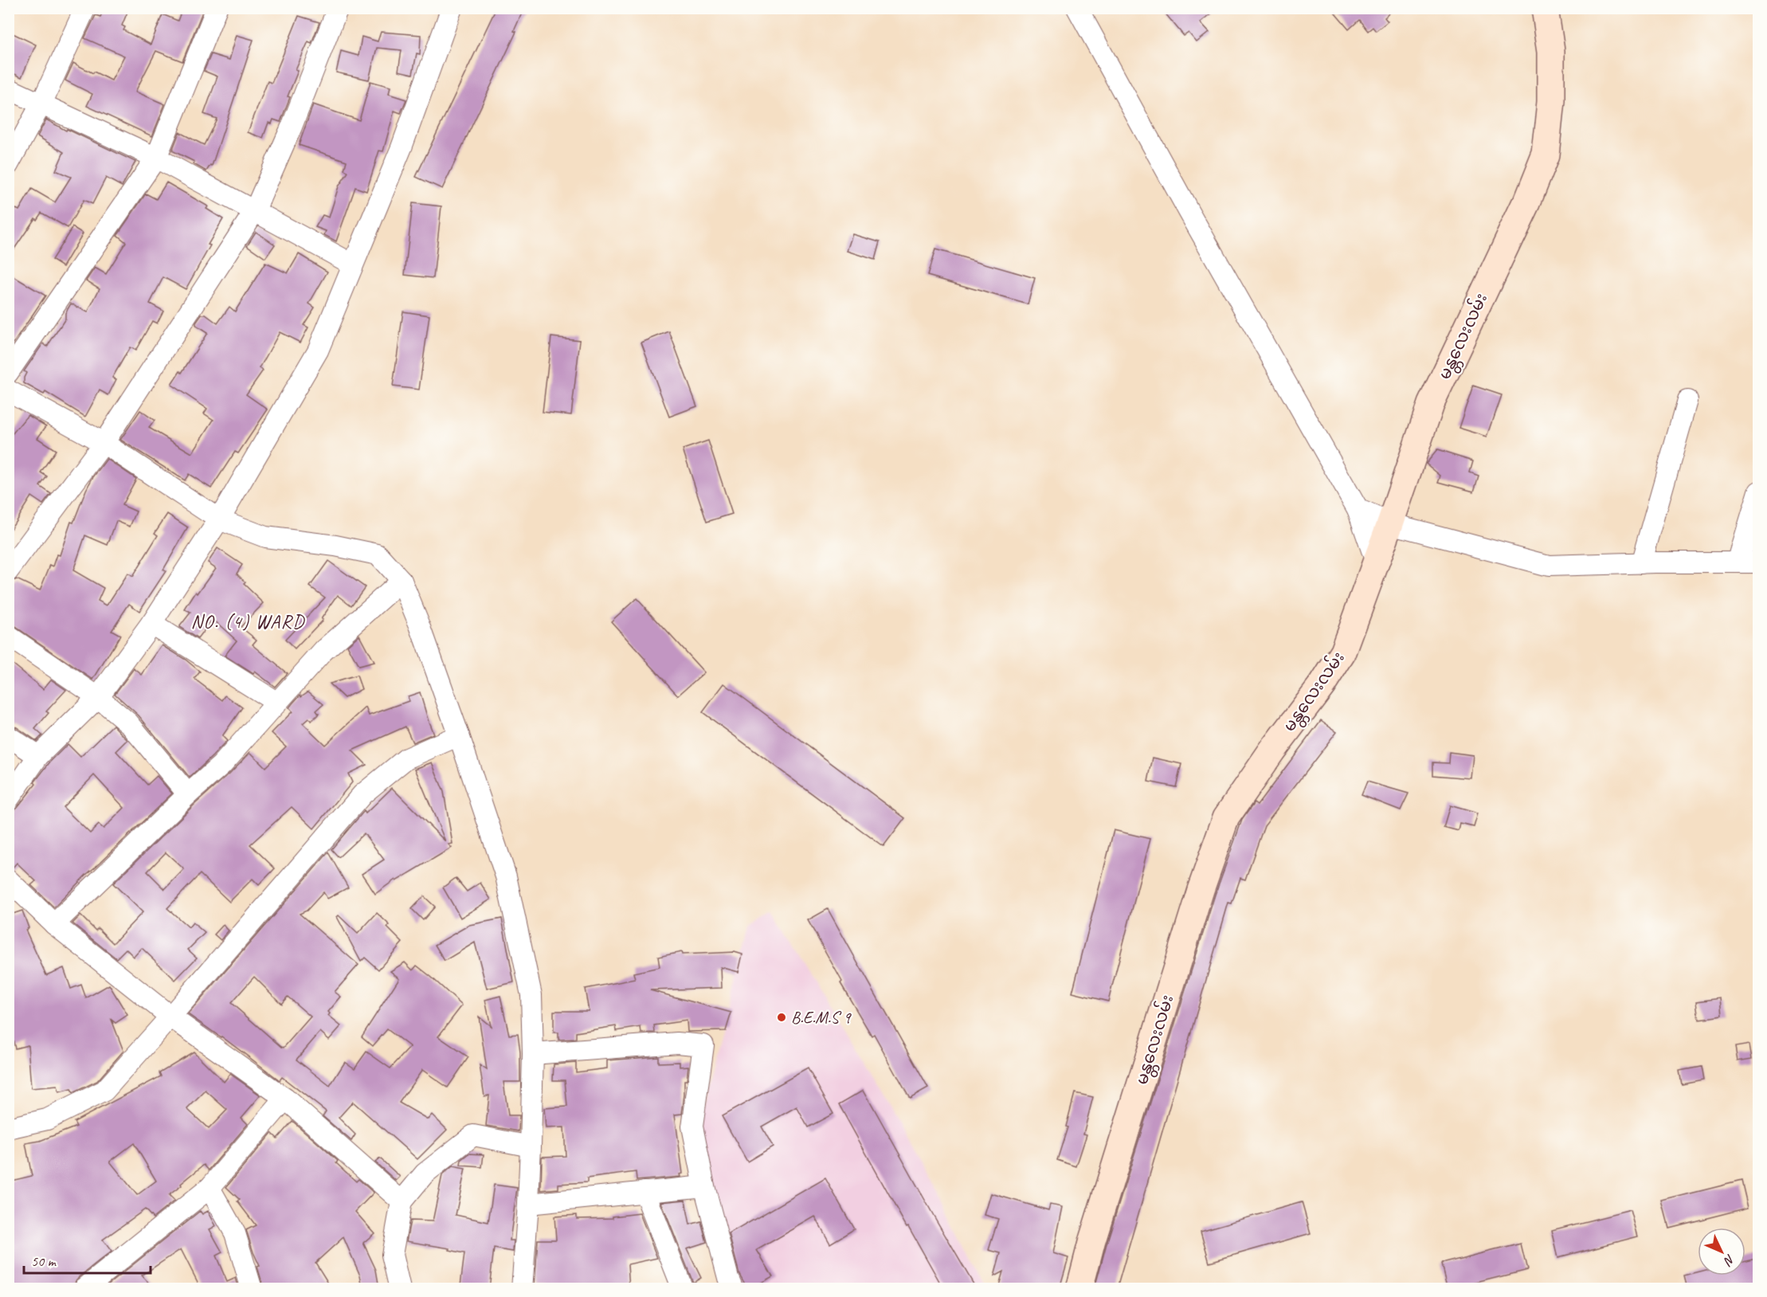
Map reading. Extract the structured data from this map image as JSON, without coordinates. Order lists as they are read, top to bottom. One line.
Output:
{"streets":{"main road":["မန္တလေးလမ်း"]},"districts":["NO. (4) WARD"],"places":["B.E.M.S 9"],"scale_bar":"50 m","north":"bottom right"}
